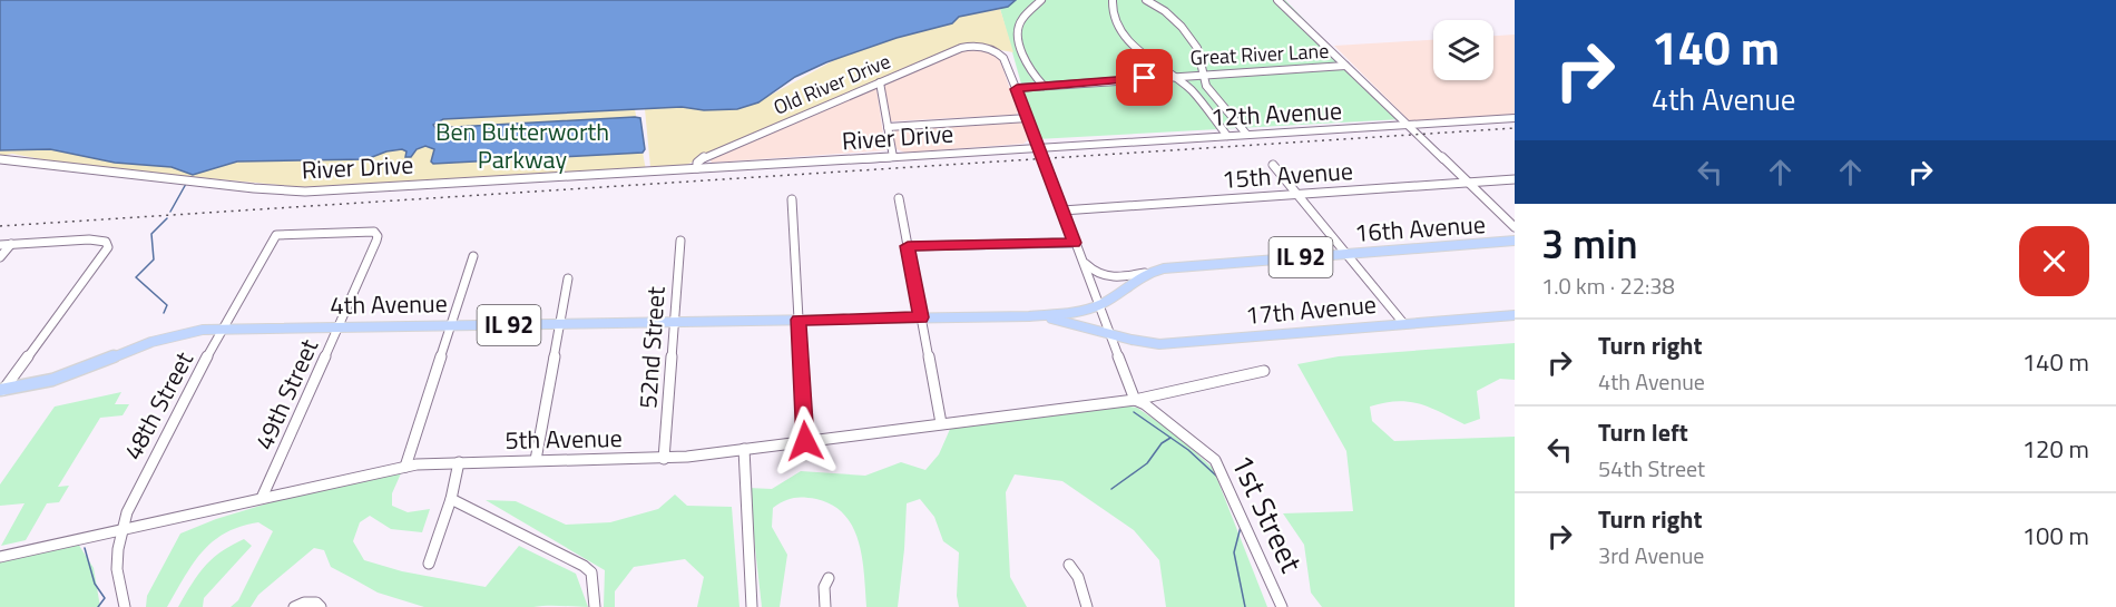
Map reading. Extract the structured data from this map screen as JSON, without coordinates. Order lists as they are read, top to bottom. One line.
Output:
{"streets":{"main road":["16th Avenue","IL 92","4th Avenue","17th Avenue"],"street":["Great River Lane","Old River Drive","12th Avenue","River Drive","15th Avenue","52nd Street","49th Street","48th Street","5th Avenue","1st Street"]},"crossings":[["Great River Lane","Old River Drive"],["Old River Drive","River Drive"],["12th Avenue","River Drive"],["16th Avenue","4th Avenue"],["4th Avenue","17th Avenue"],["4th Avenue","52nd Street"],["4th Avenue","49th Street"],["4th Avenue","48th Street"],["52nd Street","5th Avenue"],["49th Street","48th Street"],["49th Street","5th Avenue"],["48th Street","5th Avenue"],["5th Avenue","1st Street"]],"parks":["Ben Butterworth Parkway"],"page":{"turn":["140 m","4th Avenue"],"heading":["3 min","1.0 km · 22:38"],"list":[{"name":"Turn right","note":"4th Avenue","value":"140 m"},{"name":"Turn left","note":"54th Street","value":"120 m"},{"name":"Turn right","note":"3rd Avenue","value":"100 m"}]}}
